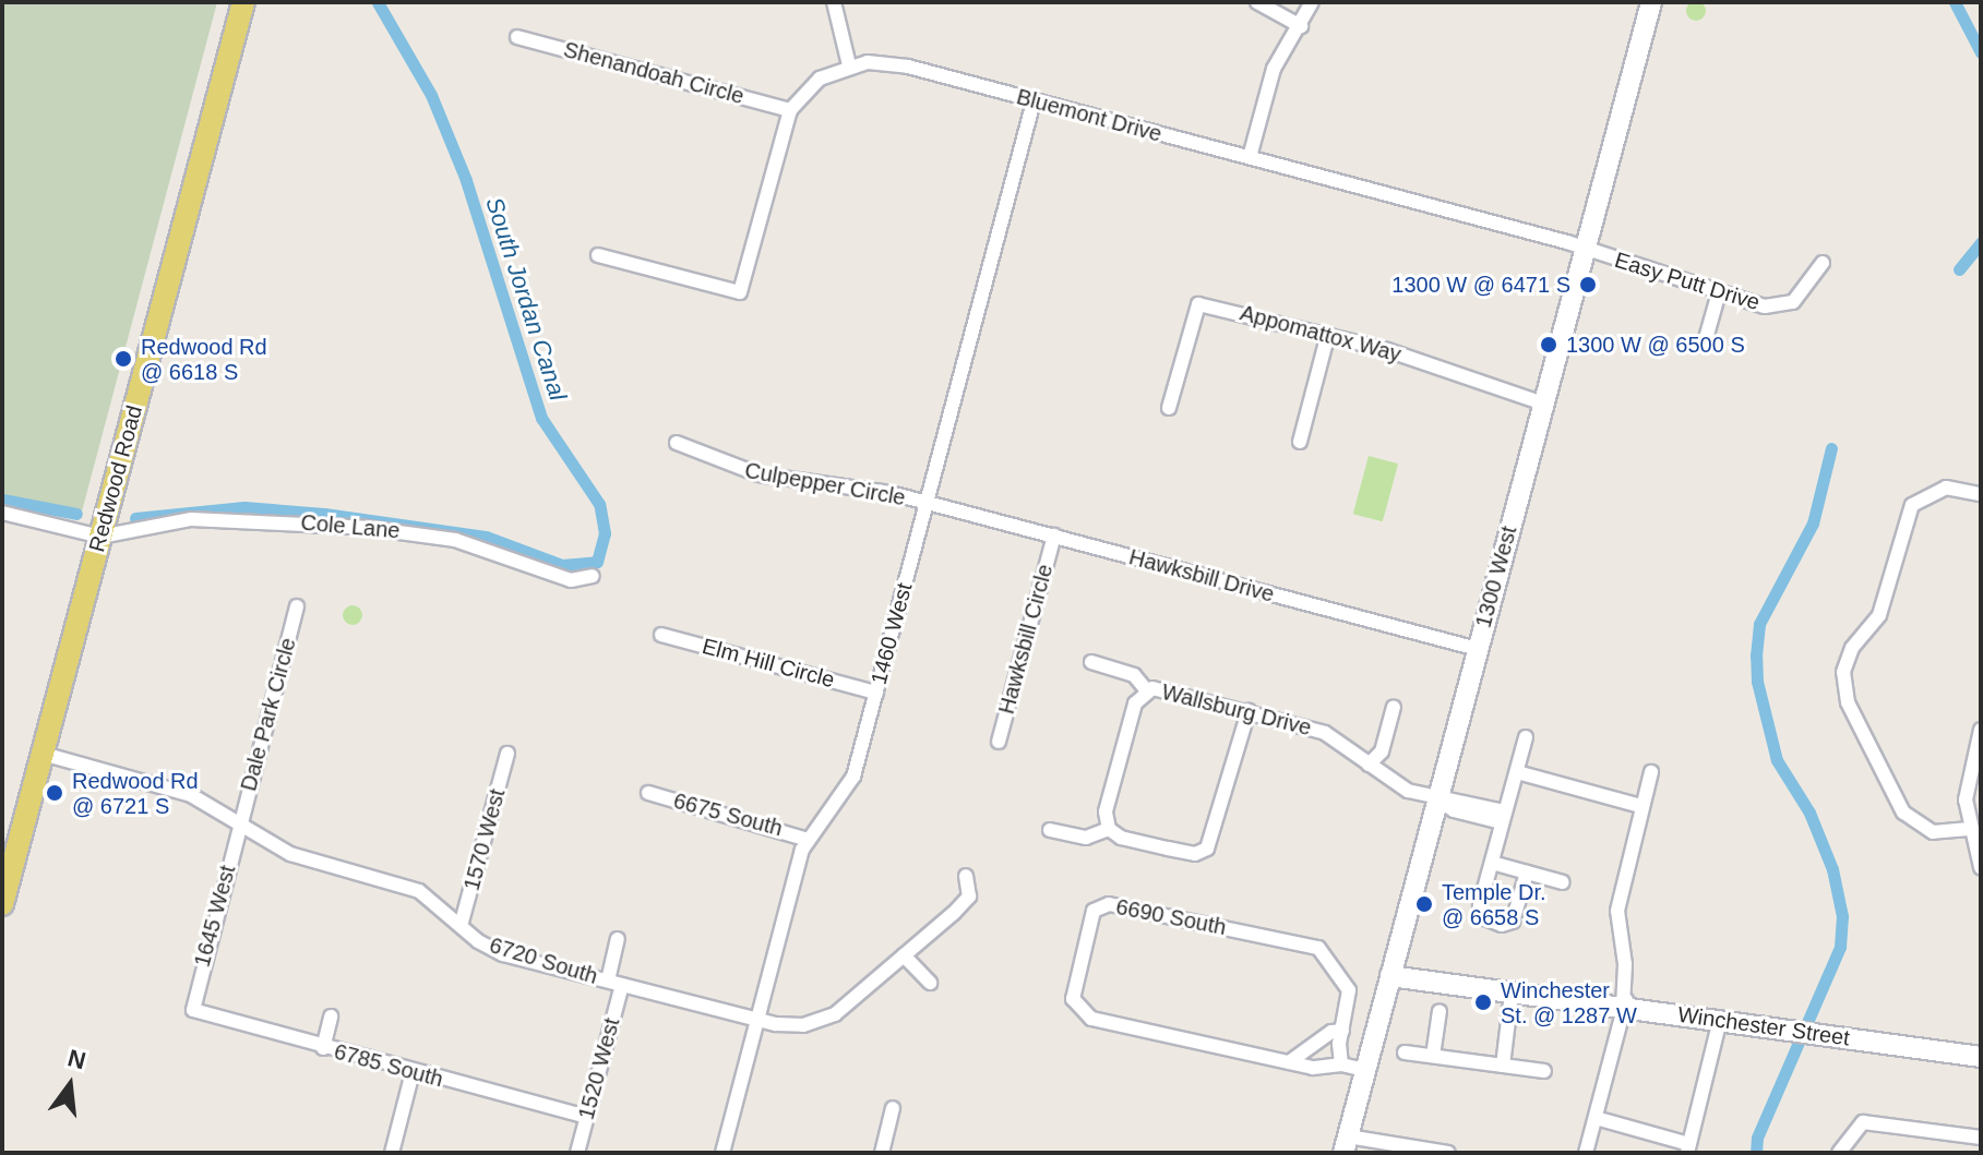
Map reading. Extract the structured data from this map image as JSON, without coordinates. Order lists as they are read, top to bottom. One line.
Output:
{"streets":{"main road":["Redwood Road"],"street":["Shenandoah Circle","Bluemont Drive","Easy Putt Drive","Appomattox Way","Culpepper Circle","Cole Lane","Hawksbill Drive","1300 West","1460 West","Hawksbill Circle","Elm Hill Circle","Wallsburg Drive","Dale Park Circle","6675 South","1570 West","1645 West","6690 South","6720 South","Winchester Street","6785 South","1520 West"]},"crossings":[["Shenandoah Circle","Bluemont Drive"],["Bluemont Drive","Easy Putt Drive"],["Bluemont Drive","1300 West"],["Bluemont Drive","1460 West"],["Easy Putt Drive","1300 West"],["Appomattox Way","1300 West"],["Redwood Road","Cole Lane"],["Redwood Road","6720 South"],["Culpepper Circle","Hawksbill Drive"],["Culpepper Circle","1460 West"],["Hawksbill Drive","1300 West"],["Hawksbill Drive","1460 West"],["Hawksbill Drive","Hawksbill Circle"],["1300 West","Wallsburg Drive"],["1300 West","6690 South"],["1300 West","Winchester Street"],["1460 West","Elm Hill Circle"],["1460 West","6675 South"],["1460 West","6720 South"],["Dale Park Circle","1645 West"],["Dale Park Circle","6720 South"],["1570 West","6720 South"],["1645 West","6720 South"],["1645 West","6785 South"],["6720 South","1520 West"],["6785 South","1520 West"]],"water":["South Jordan Canal"],"places":["1300 W @ 6471 S","1300 W @ 6500 S","Redwood Rd @ 6618 S","Redwood Rd @ 6721 S","Temple Dr. @ 6658 S","Winchester St. @ 1287 W"],"north":"top"}
